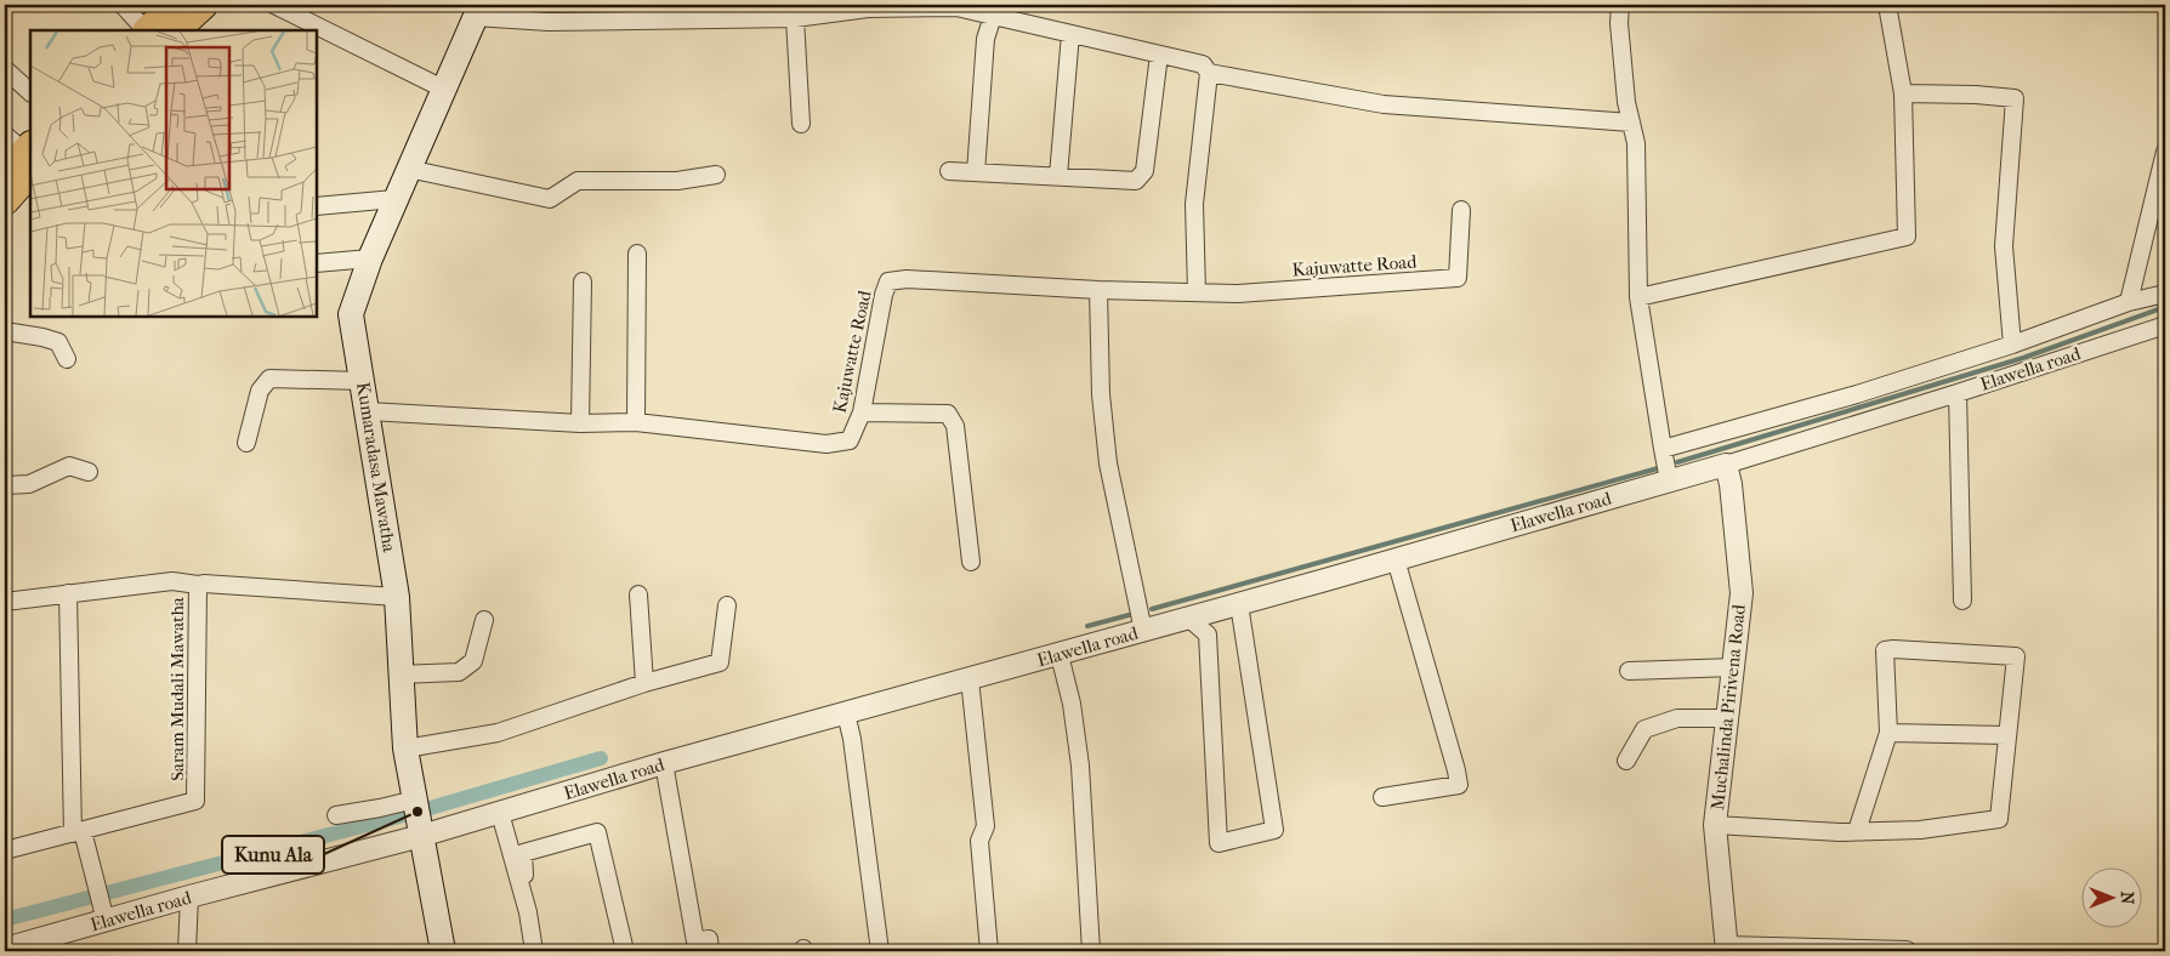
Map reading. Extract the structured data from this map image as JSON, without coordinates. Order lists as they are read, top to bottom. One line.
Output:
{"streets":{"main road":["Kumaradasa Mawatha"],"street":["Kajuwatte Road","Elawella road","Saram Mudali Mawatha","Muchalinda Pirivena Road"]},"crossings":[["Kajuwatte Road","Kumaradasa Mawatha"],["Elawella road","Kumaradasa Mawatha"],["Elawella road","Muchalinda Pirivena Road"]],"places":["Kunu Ala"],"north":"right"}
